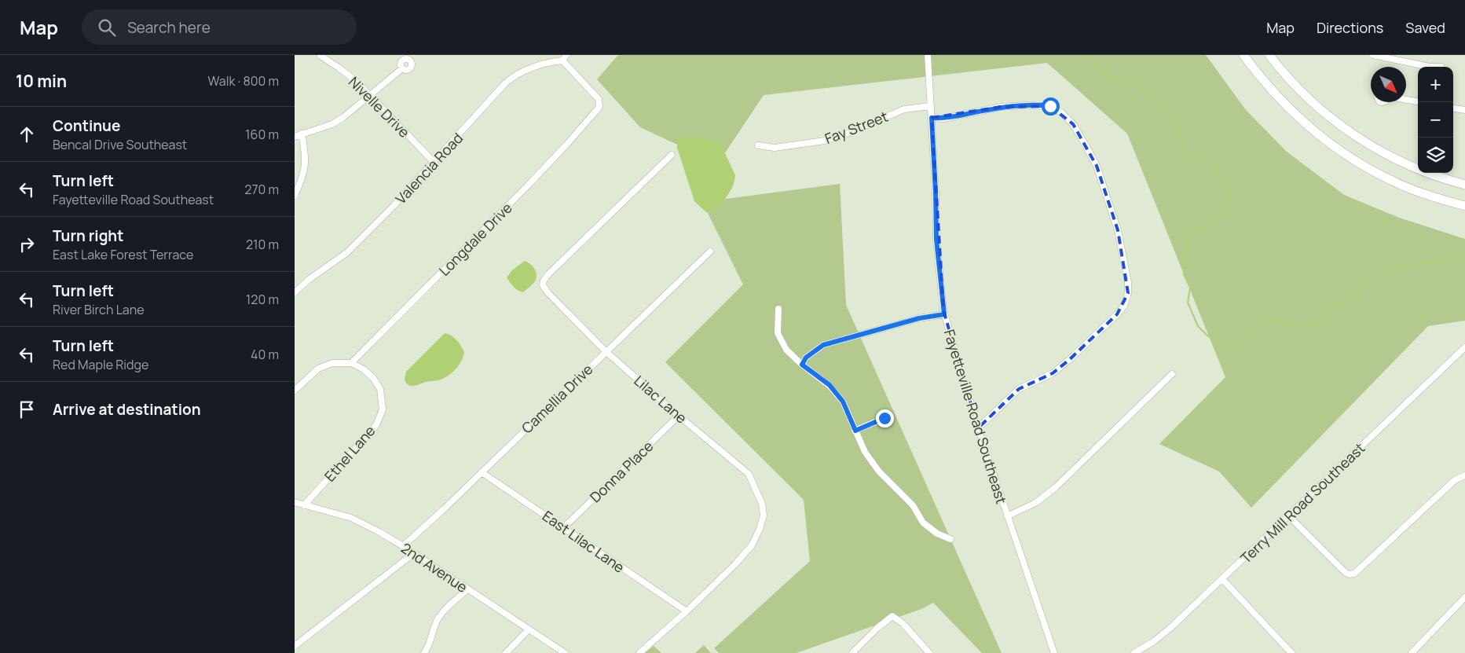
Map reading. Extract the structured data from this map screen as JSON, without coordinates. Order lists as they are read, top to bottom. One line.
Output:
{"streets":{"street":["Nivelle Drive","Fay Street","Valencia Road","Longdale Drive","Camellia Drive","Lilac Lane","Fayetteville Road Southeast","Ethel Lane","Donna Place","Terry Mill Road Southeast","East Lilac Lane","2nd Avenue"]},"crossings":[["Nivelle Drive","Valencia Road"],["Fay Street","Fayetteville Road Southeast"],["Valencia Road","Longdale Drive"],["Longdale Drive","Ethel Lane"],["Camellia Drive","Lilac Lane"],["Camellia Drive","East Lilac Lane"],["Camellia Drive","2nd Avenue"],["Lilac Lane","Donna Place"],["Lilac Lane","East Lilac Lane"],["Ethel Lane","2nd Avenue"],["Donna Place","East Lilac Lane"]],"north":"bottom right","page":{"header":"Map","search":"Search here","nav":["Map","Directions","Saved"],"heading":["10 min","Walk · 800 m"],"map_buttons":["+","−"],"list":[["Continue","Bencal Drive Southeast","160 m"],["Turn left","Fayetteville Road Southeast","270 m"],["Turn right","East Lake Forest Terrace","210 m"],["Turn left","River Birch Lane","120 m"],["Turn left","Red Maple Ridge","40 m"],"Arrive at destination"]}}
